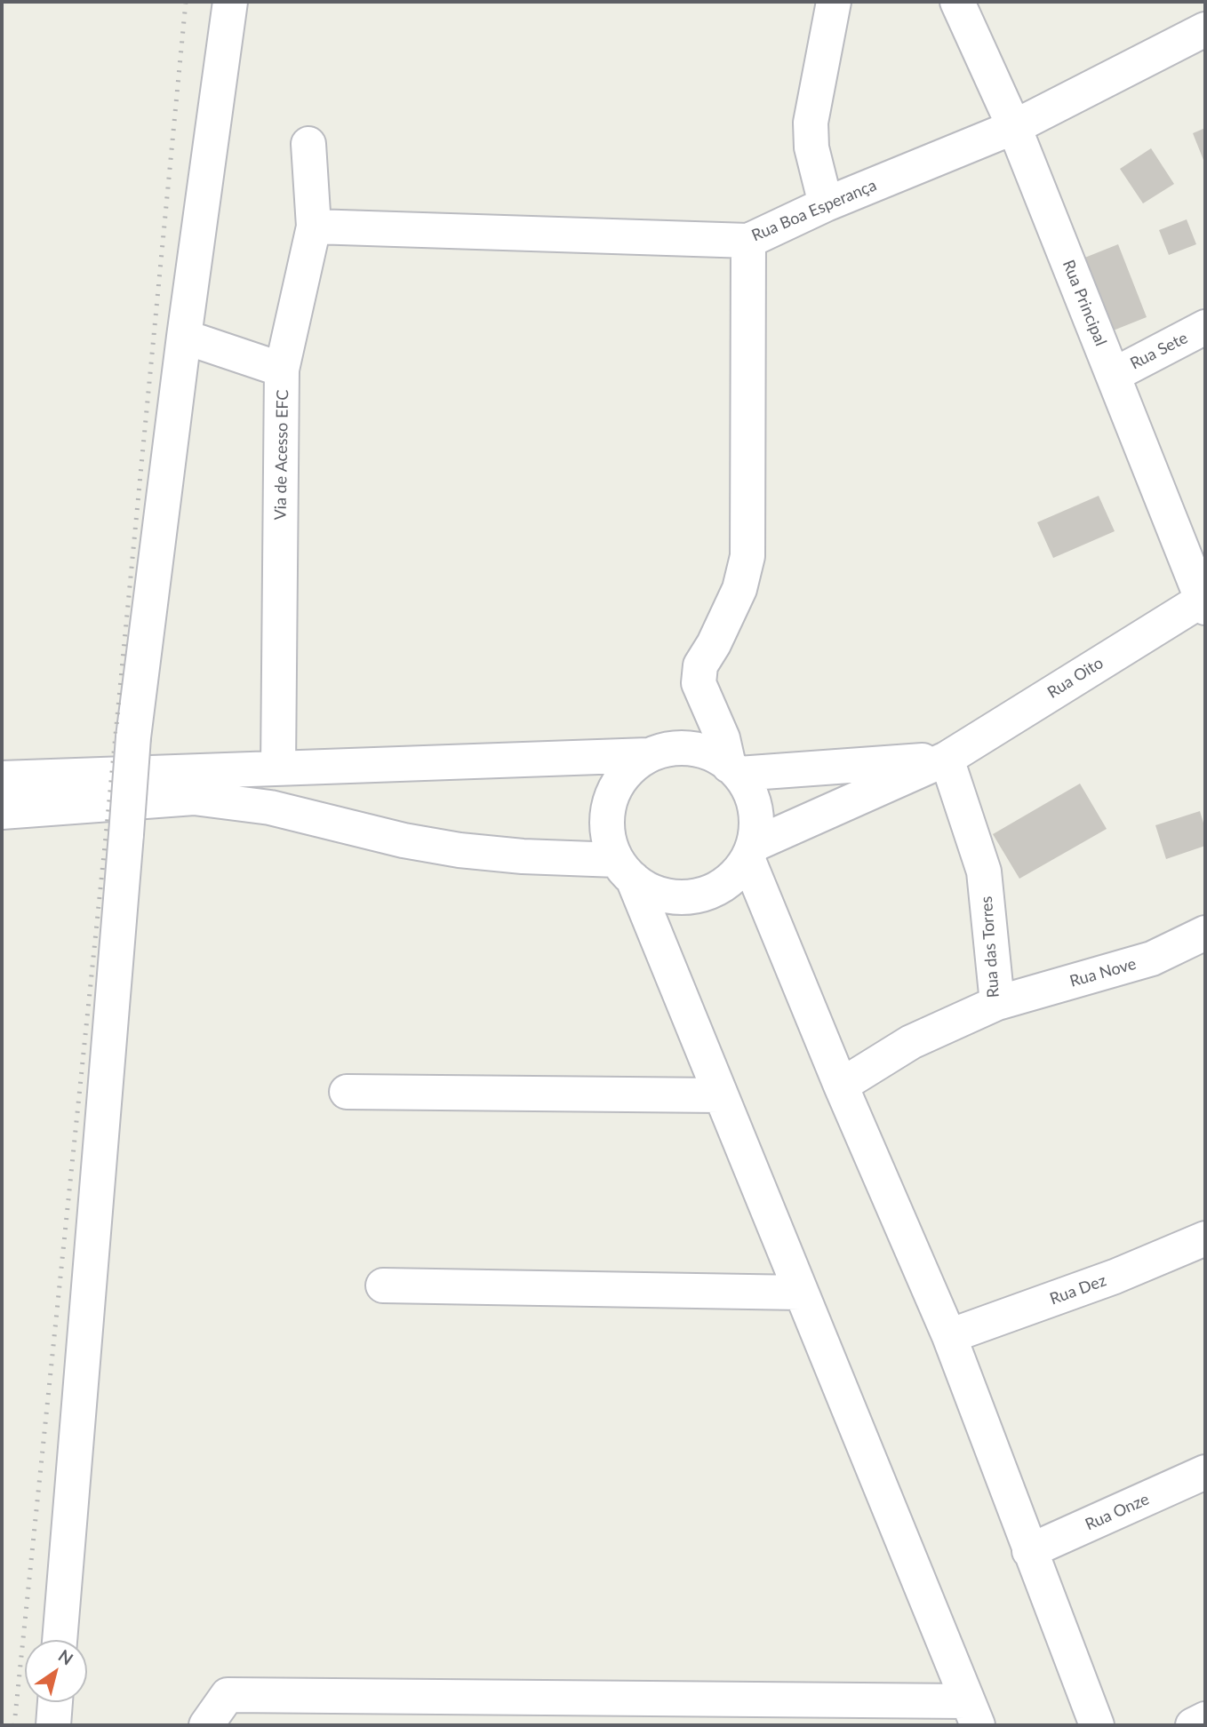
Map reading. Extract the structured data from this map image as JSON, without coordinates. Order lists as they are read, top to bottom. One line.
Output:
{"streets":{"street":["Rua Boa Esperança","Rua Principal","Rua Sete","Via de Acesso EFC","Rua Oito","Rua das Torres","Rua Nove","Rua Dez","Rua Onze"]},"crossings":[["Rua Boa Esperança","Rua Principal"],["Rua Boa Esperança","Via de Acesso EFC"],["Rua Principal","Rua Sete"],["Rua Principal","Rua Oito"],["Rua Oito","Rua das Torres"],["Rua das Torres","Rua Nove"]],"north":"top right"}
